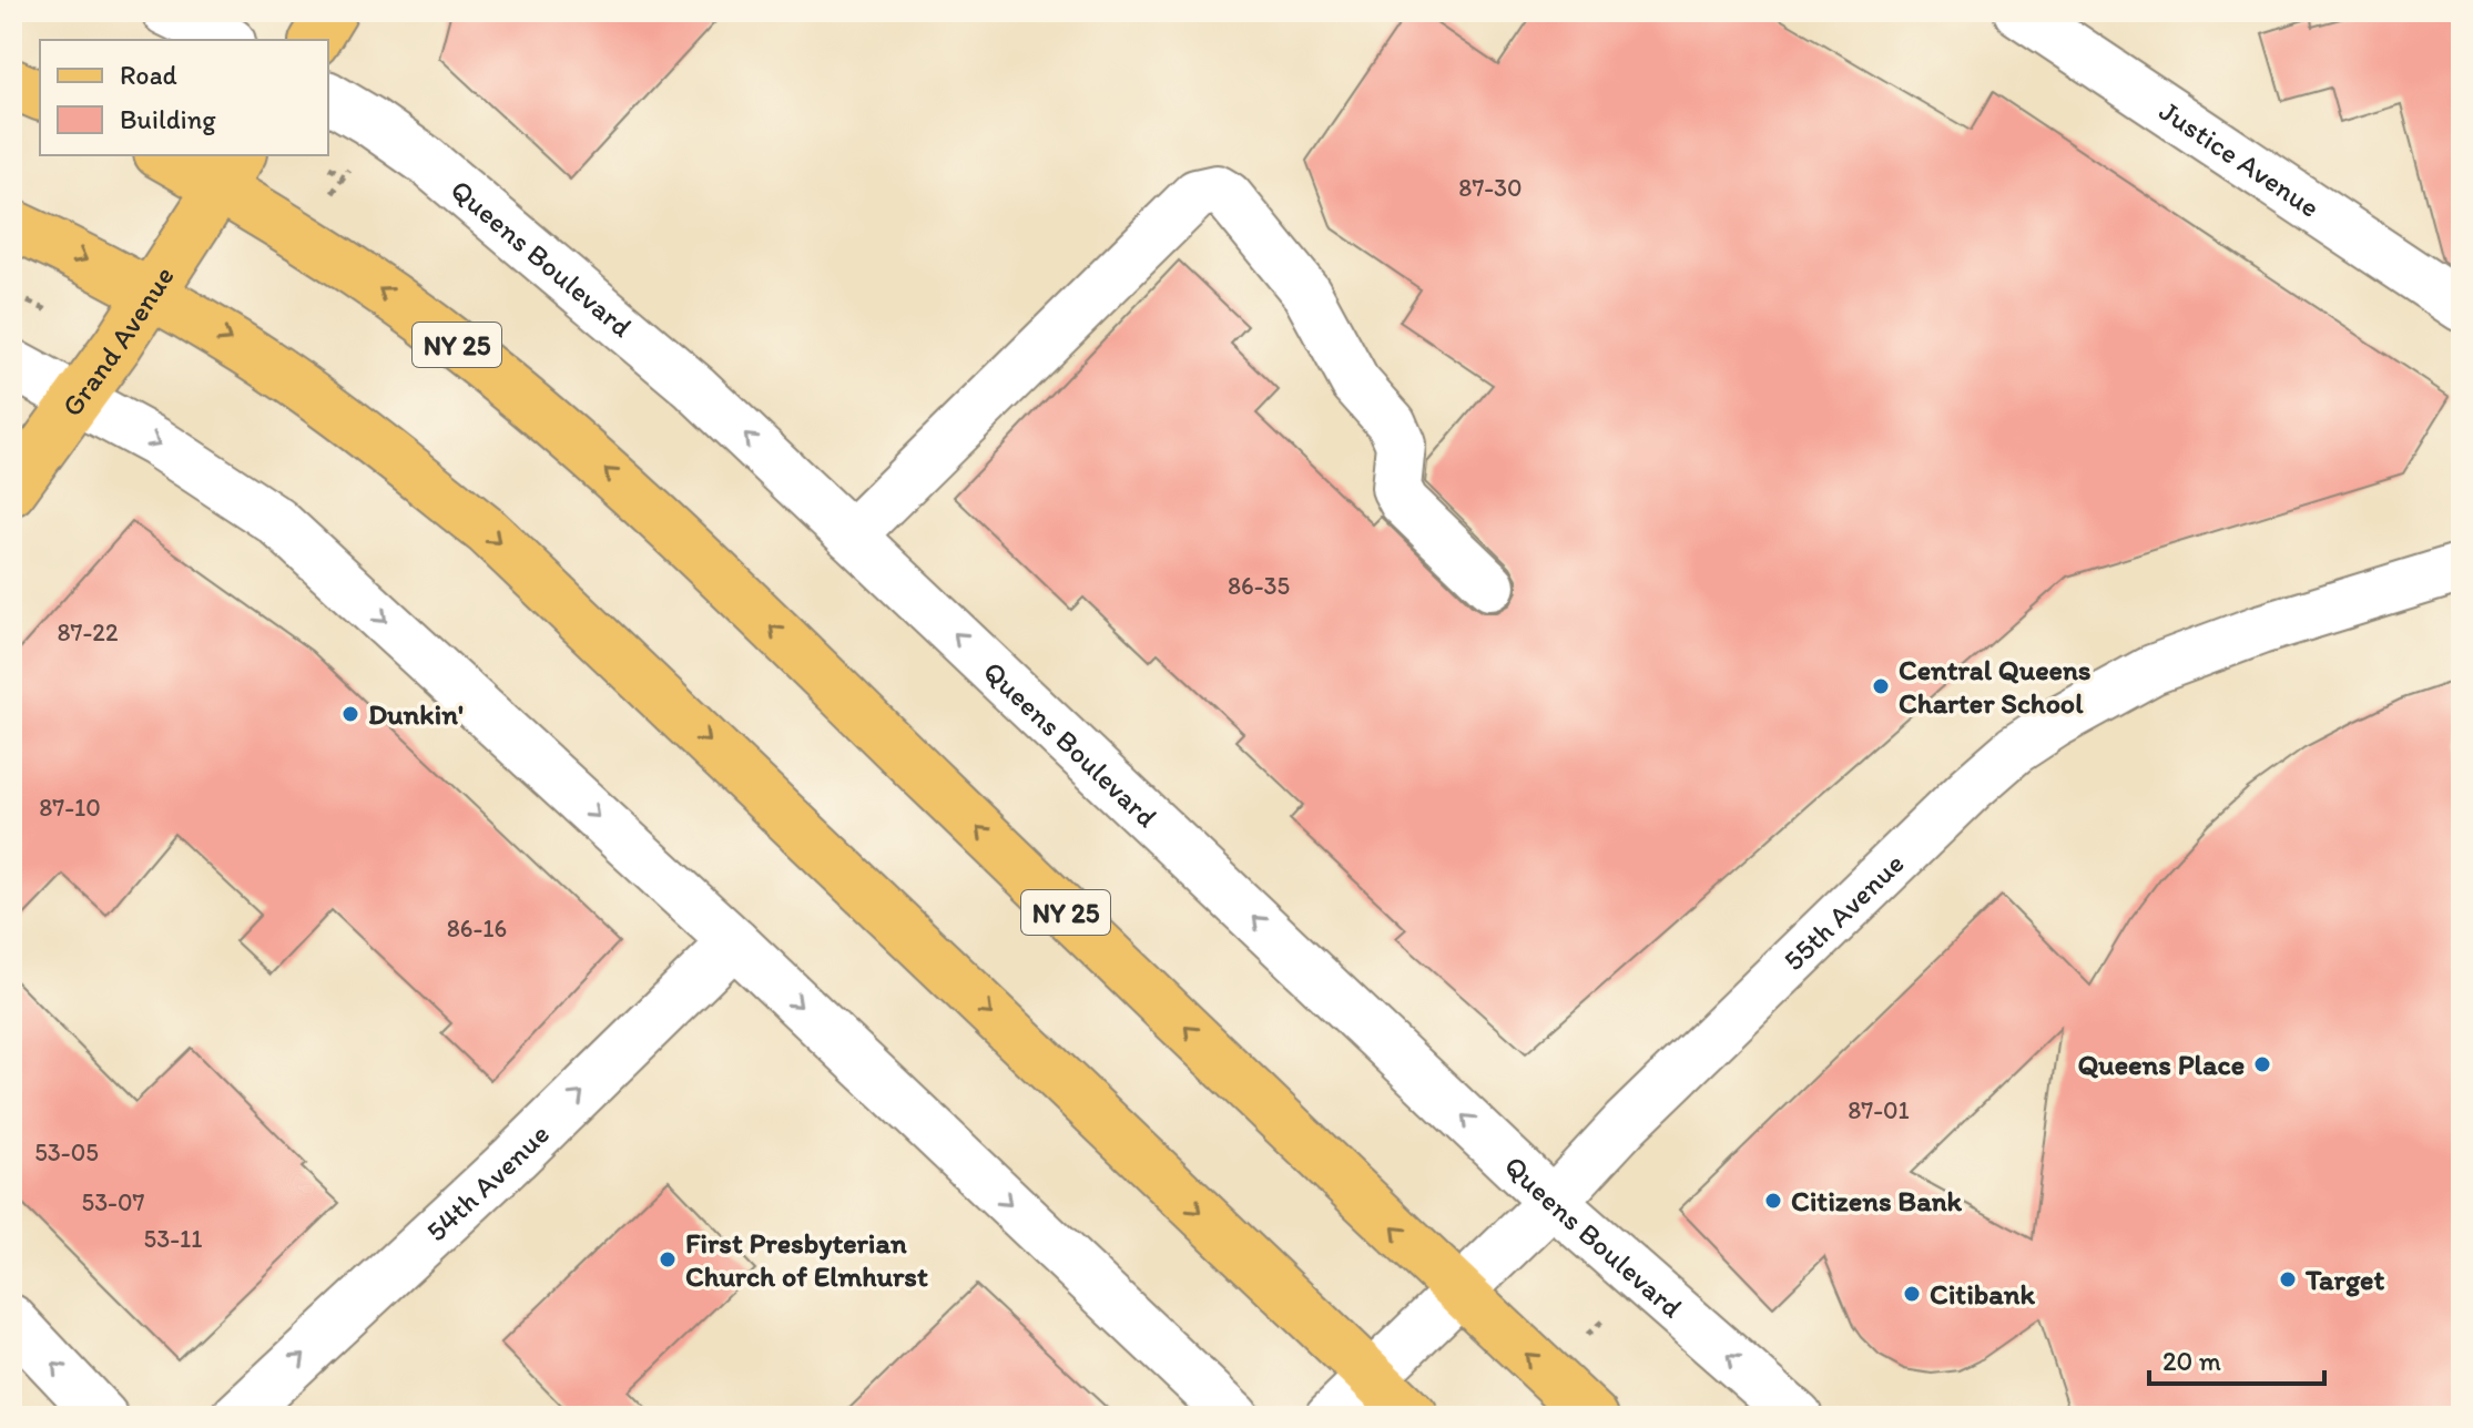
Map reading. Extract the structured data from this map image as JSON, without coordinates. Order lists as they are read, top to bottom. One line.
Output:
{"streets":{"main road":["Grand Avenue","NY 25"],"street":["Justice Avenue","Queens Boulevard","55th Avenue","54th Avenue"]},"crossings":[["Queens Boulevard","55th Avenue"],["Grand Avenue","NY 25"],["NY 25","55th Avenue"]],"one_way":["54th Avenue"],"places":["Central Queens Charter School","Dunkin'","Queens Place","Citizens Bank","First Presbyterian Church of Elmhurst","Target","Citibank"],"house_numbers":["87-30","86-35","87-22","87-10","86-16","87-01","53-05","53-07","53-11"],"legend":["Road","Building"],"scale_bar":"20 m"}
